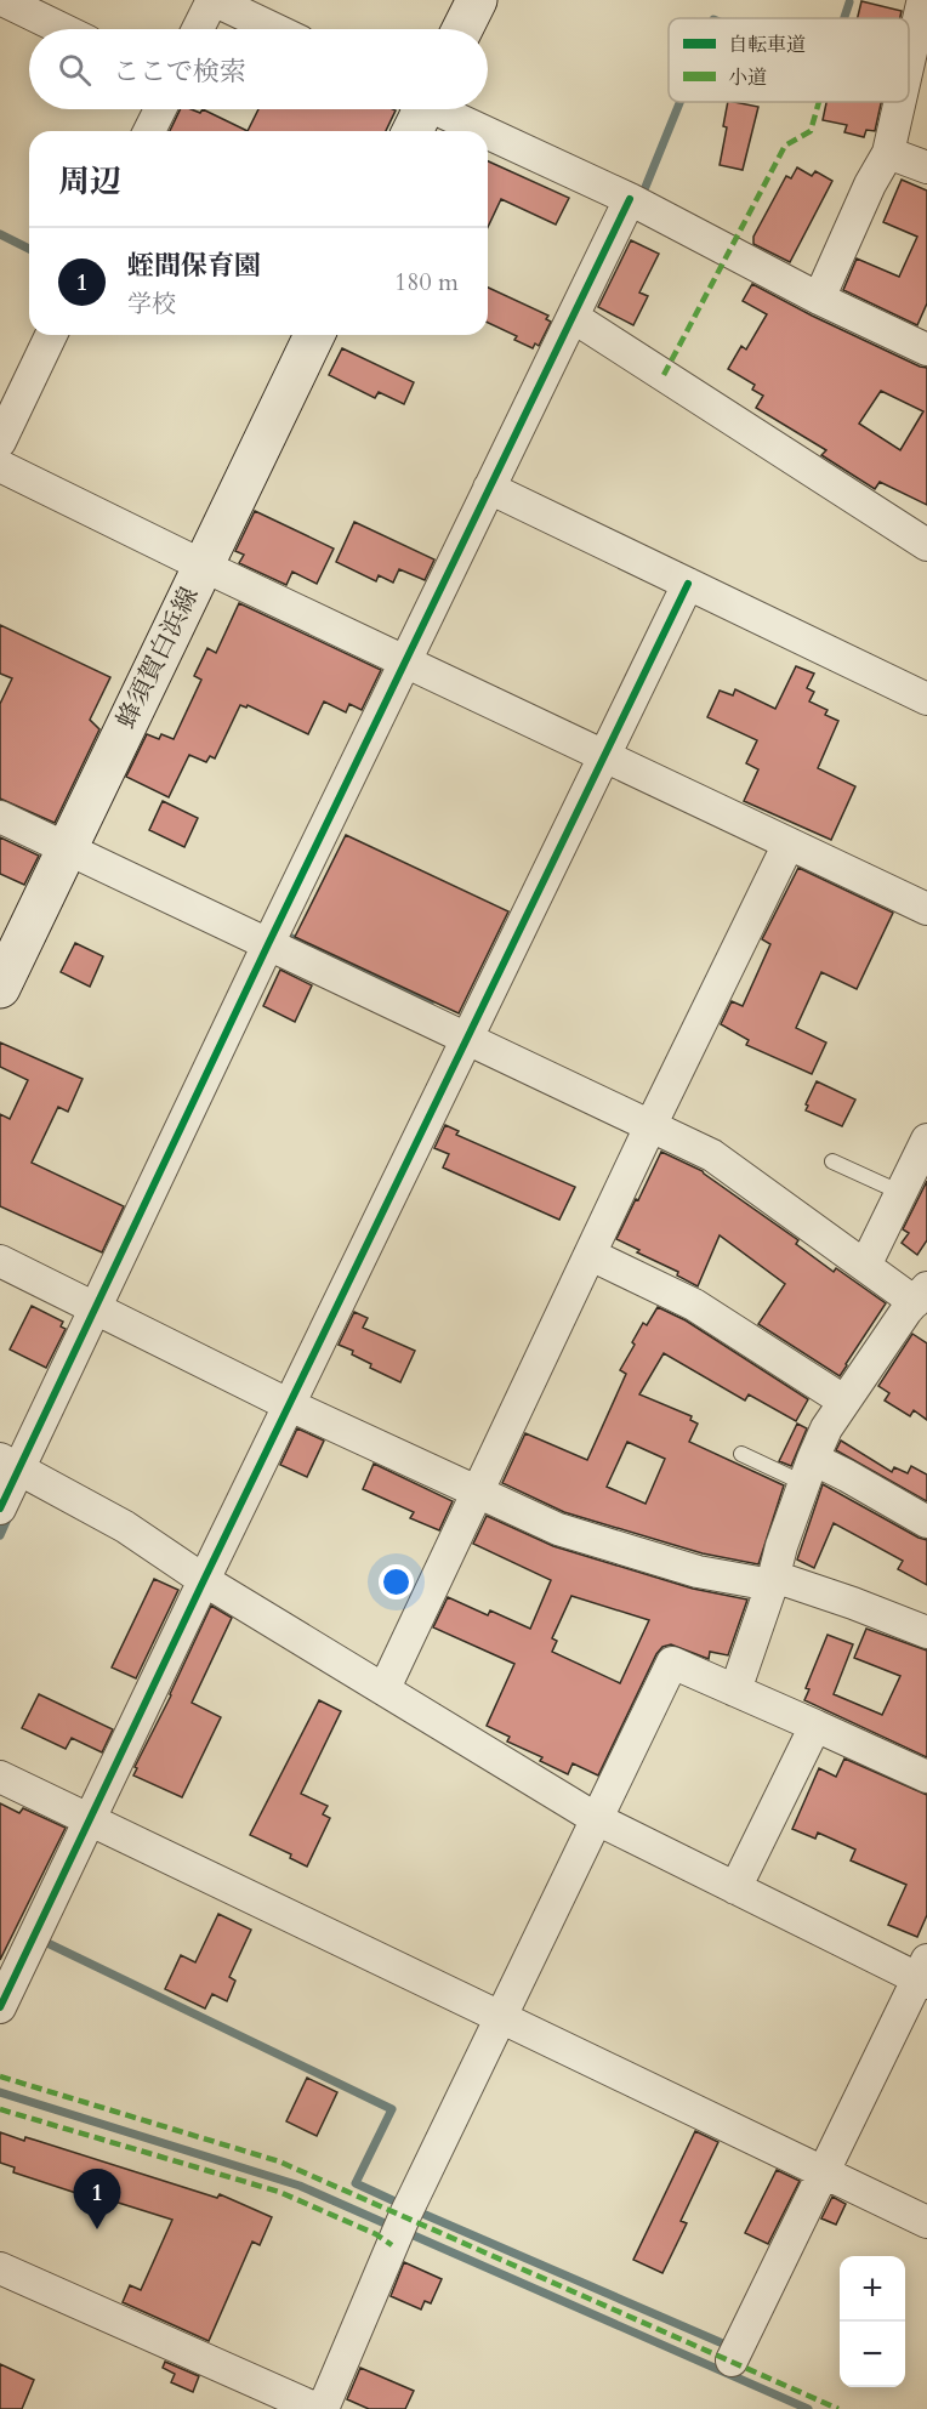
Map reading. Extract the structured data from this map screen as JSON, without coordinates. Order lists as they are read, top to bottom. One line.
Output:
{"streets":{"main road":["蜂須賀白浜線"]},"legend":["自転車道","小道"],"page":{"search":"ここで検索","heading":"周辺","list":[{"mark":"1","name":"蛭間保育園","note":"学校","value":"180 m"}],"pins":"1","map_buttons":["+","−"]}}
